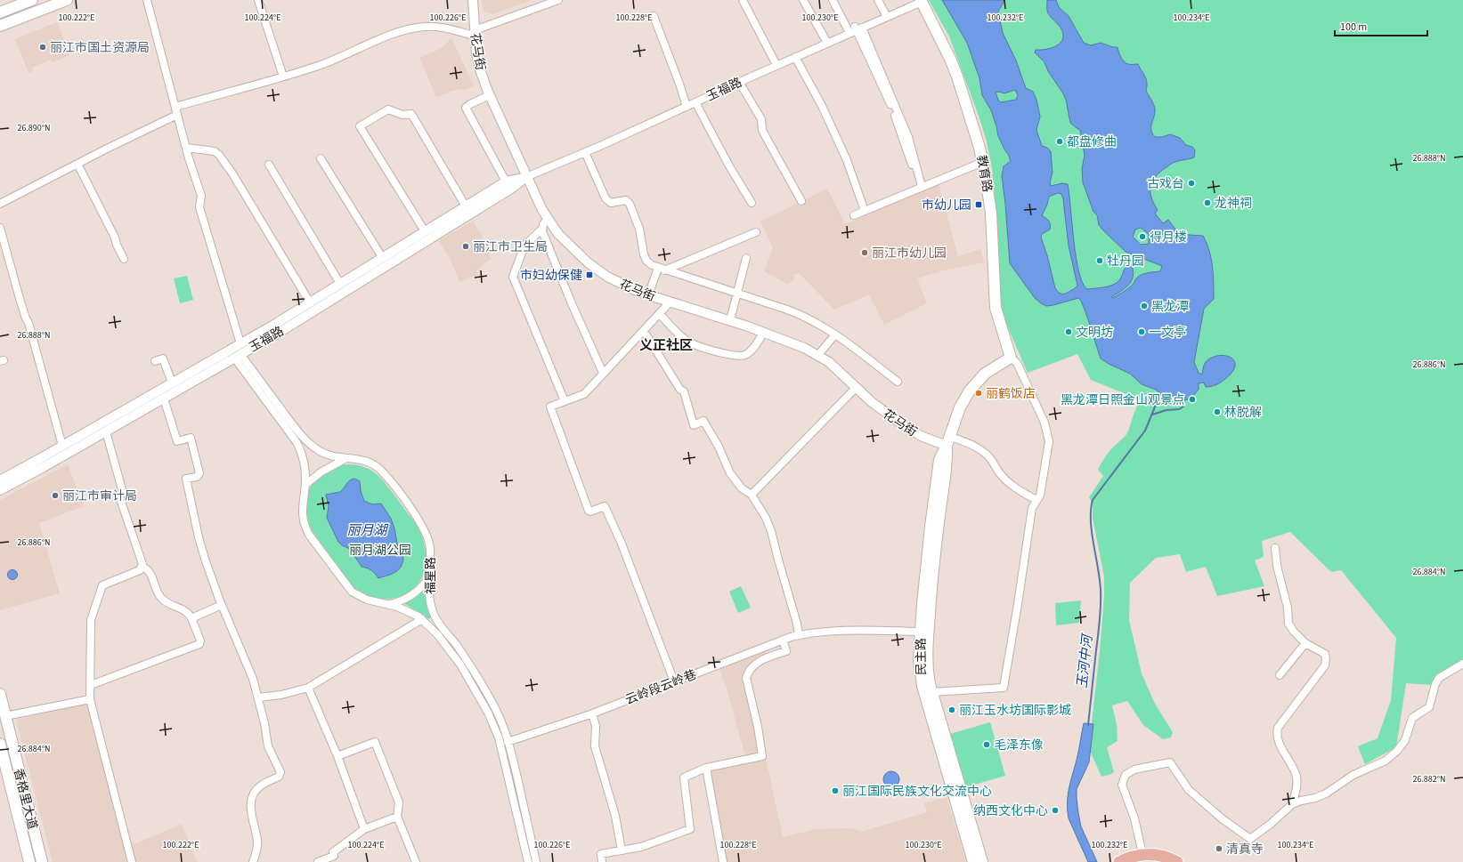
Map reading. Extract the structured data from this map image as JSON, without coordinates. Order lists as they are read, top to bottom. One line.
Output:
{"streets":{"main road":["教育路","民主路","香格里大道"],"street":["花马街","玉福路","福星路","云岭段云岭巷"]},"crossings":[["花马街","玉福路"],["花马街","民主路"],["玉福路","教育路"],["玉福路","福星路"],["教育路","民主路"],["福星路","云岭段云岭巷"],["民主路","云岭段云岭巷"]],"districts":["义正社区"],"water":["丽月湖","玉河中河"],"parks":["丽月湖公园"],"places":{"other":["丽江市国土资源局","都盘修曲","古戏台","龙神祠","得月楼","丽江市卫生局","丽江市幼儿园","牡丹园","黑龙潭","文明坊","一文亭","丽鹤饭店","黑龙潭日照金山观景点","林脱解","丽江市审计局","丽江玉水坊国际影城","毛泽东像","丽江国际民族文化交流中心","纳西文化中心","清真寺"],"transit":["市幼儿园","市妇幼保健"]},"scale_bar":"100 m","coordinates":["100.222°E","100.224°E","100.226°E","100.228°E","100.230°E","100.232°E","100.234°E","26.890°N","26.888°N","26.886°N","26.884°N","26.882°N"]}
